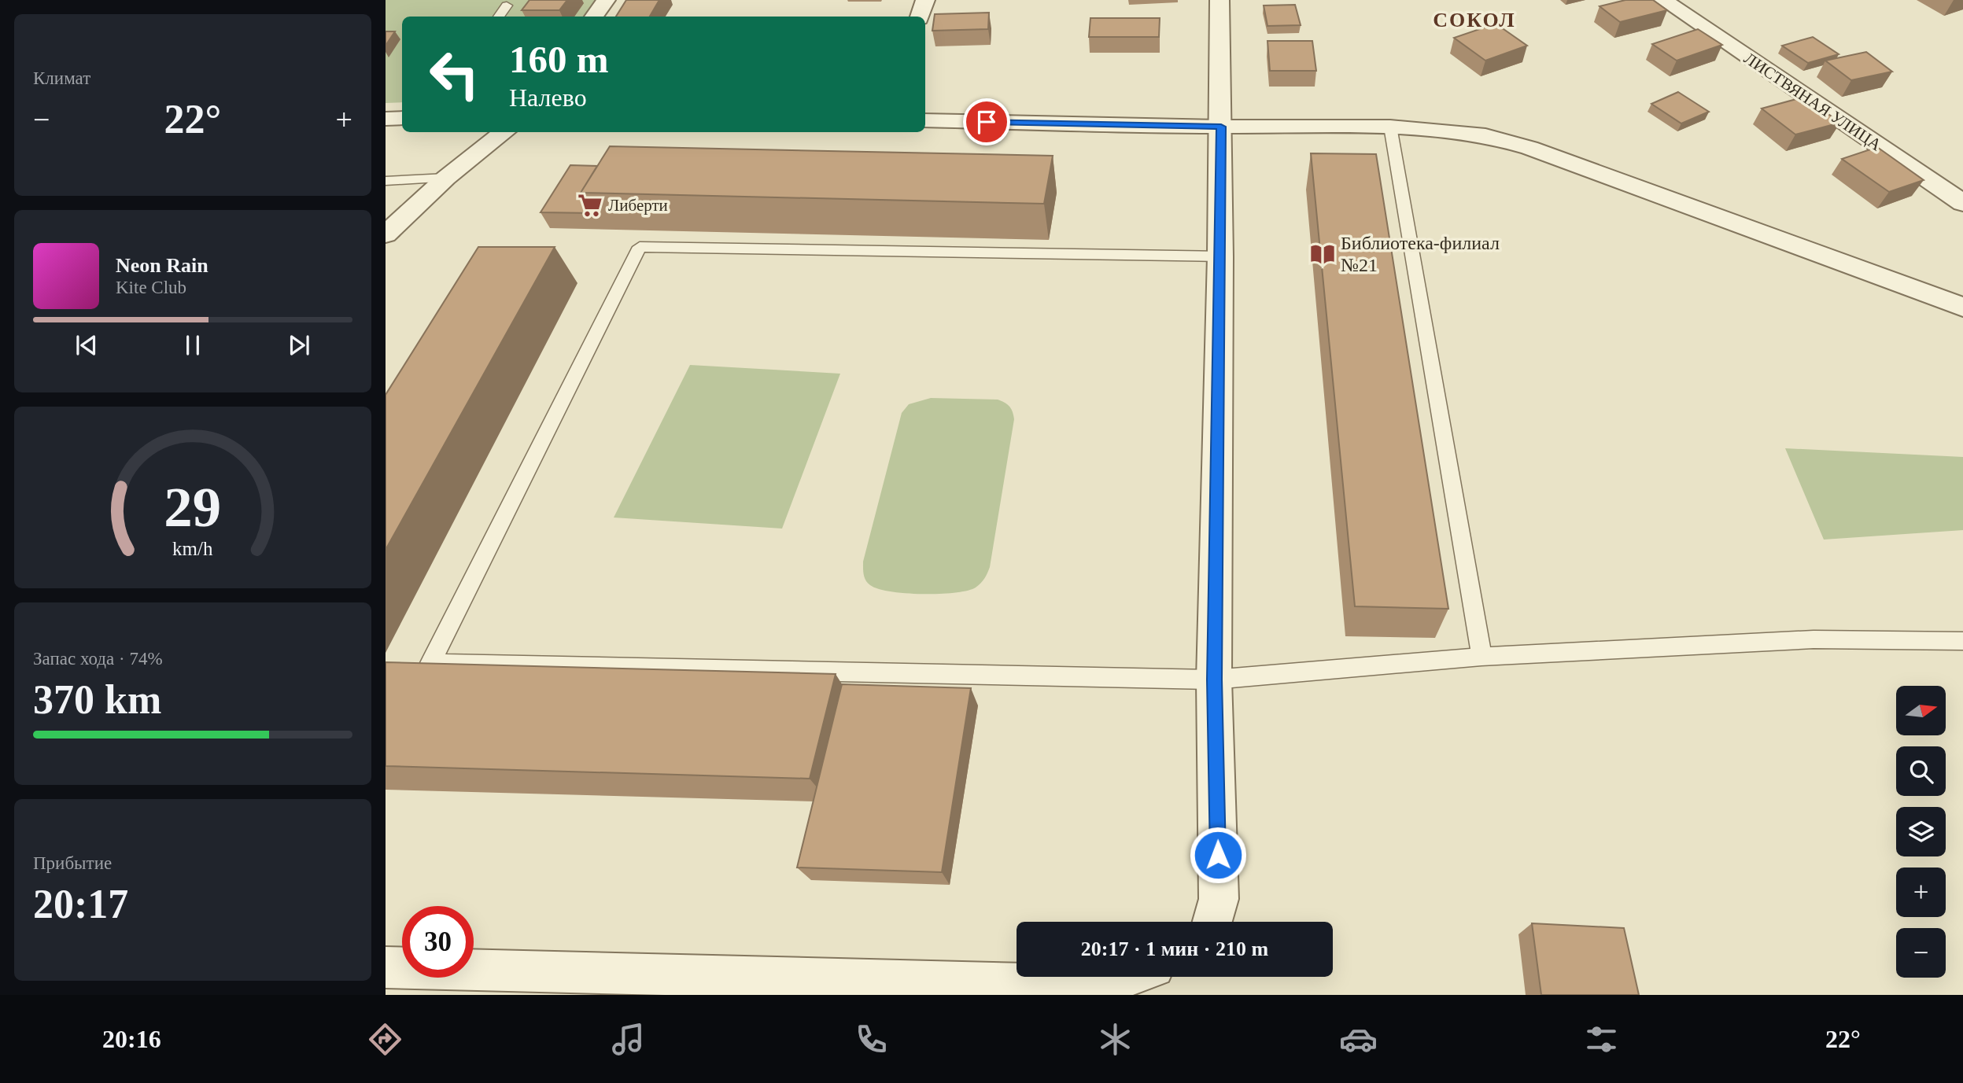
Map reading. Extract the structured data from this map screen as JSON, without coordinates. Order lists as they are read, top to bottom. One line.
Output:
{"streets":{"street":["ЛИСТВЯНАЯ УЛИЦА"]},"districts":["СОКОЛ"],"places":{"supermarket":["Либерти"],"library":["Библиотека-филиал №21"]},"north":"right","page":{"tile":["Климат",["Запас хода · 74%","370 km"],["Прибытие","20:17"]],"turn":["160 m","Налево"],"heat":["−","22°","+"],"song":["Neon Rain","Kite Club"],"map_buttons":["+","−"],"limit":"30","trip":"20:17 · 1 мин · 210 m","tabs":["20:16","22°"],"gauge":["29","km/h"]}}
